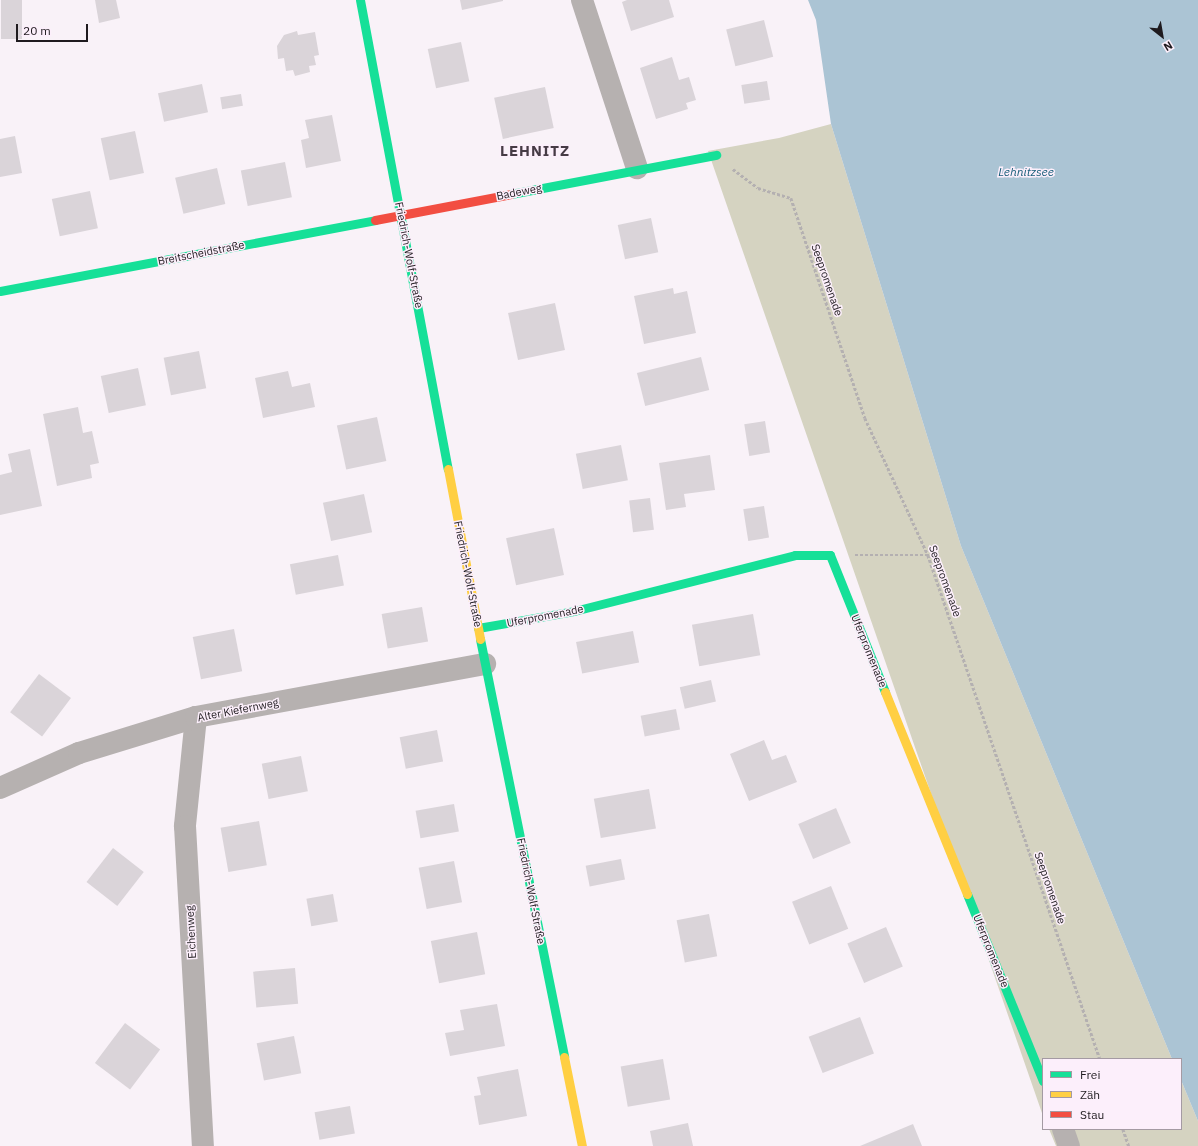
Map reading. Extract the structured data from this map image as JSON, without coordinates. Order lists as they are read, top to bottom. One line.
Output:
{"streets":{"street":["Badeweg","Breitscheidstraße","Friedrich-Wolf-Straße","Uferpromenade","Alter Kiefernweg","Eichenweg"],"path":["Seepromenade"]},"crossings":[["Badeweg","Breitscheidstraße"],["Badeweg","Friedrich-Wolf-Straße"],["Badeweg","Seepromenade"],["Breitscheidstraße","Friedrich-Wolf-Straße"],["Friedrich-Wolf-Straße","Uferpromenade"],["Friedrich-Wolf-Straße","Alter Kiefernweg"],["Alter Kiefernweg","Eichenweg"]],"districts":["LEHNITZ"],"water":["Lehnitzsee"],"legend":["Frei","Zäh","Stau"],"scale_bar":"20 m","north":"bottom right"}
